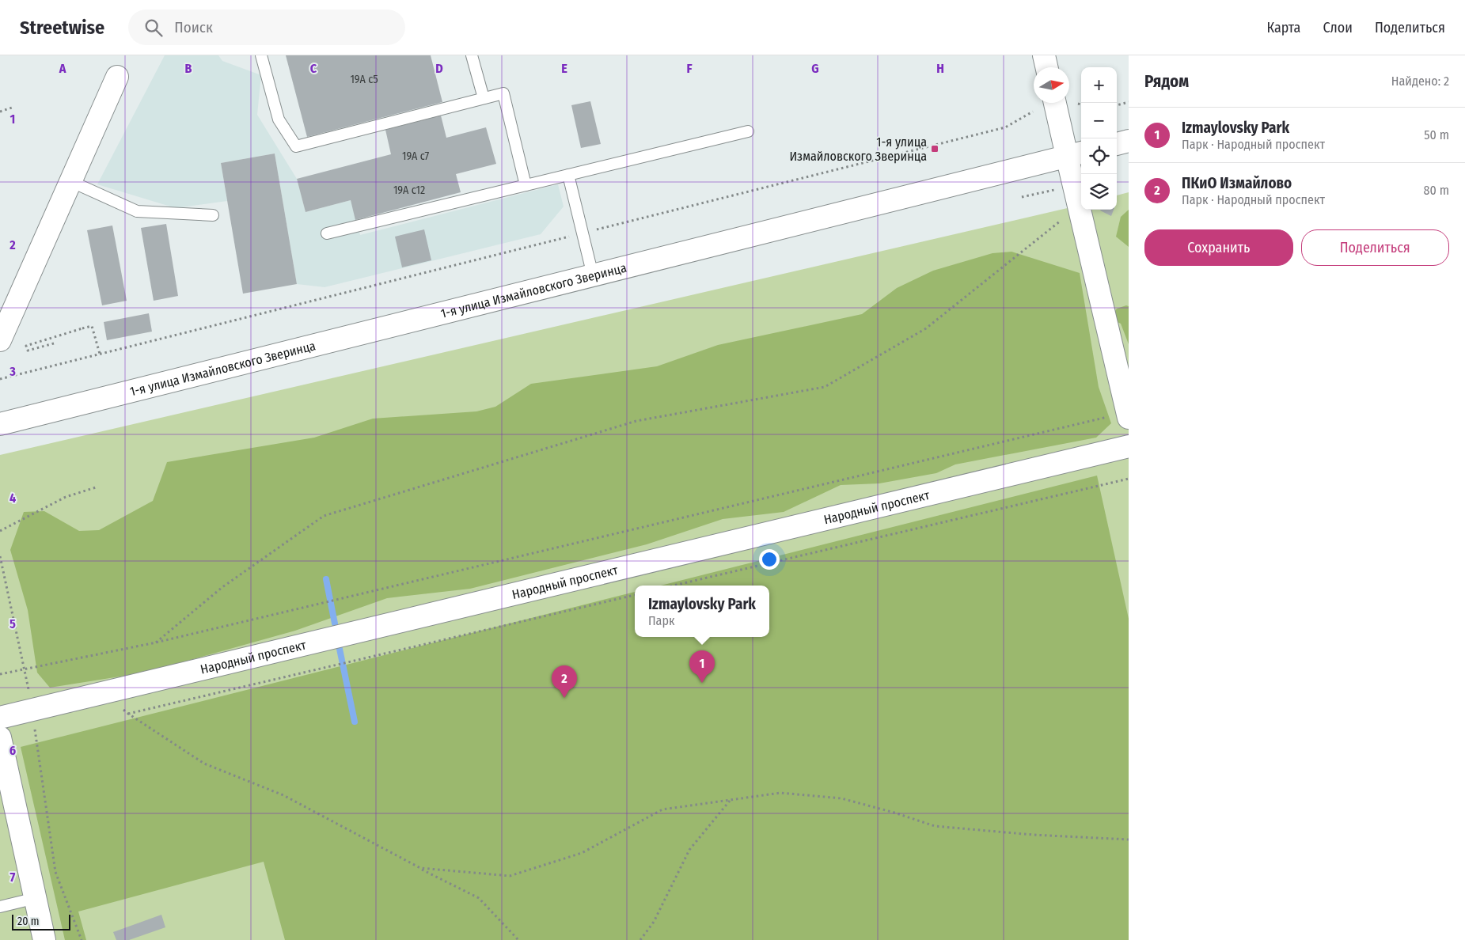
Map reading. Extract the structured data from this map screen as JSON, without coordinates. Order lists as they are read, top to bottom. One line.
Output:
{"streets":{"street":["1-я улица Измайловского Зверинца","Народный проспект"]},"places":{"transit":["1-я улица Измайловского Зверинца"]},"house_numbers":["19А с5","19А с7","19А с12"],"scale_bar":"20 m","north":"right","page":{"header":"Streetwise","search":"Поиск","nav":["Карта","Слои","Поделиться"],"heading":["Рядом","Найдено: 2"],"map_buttons":["+","−"],"list":[{"mark":"1","name":"Izmaylovsky Park","note":"Парк · Народный проспект","value":"50 m"},{"mark":"2","name":"ПКиО Измайлово","note":"Парк · Народный проспект","value":"80 m"}],"buttons":["Сохранить","Поделиться"],"popup":["Izmaylovsky Park","Парк"],"pins":["1","2"],"scale":"20 m"},"grid":{"columns":["A","B","C","D","E","F","G","H"],"rows":["1","2","3","4","5","6","7"]}}
